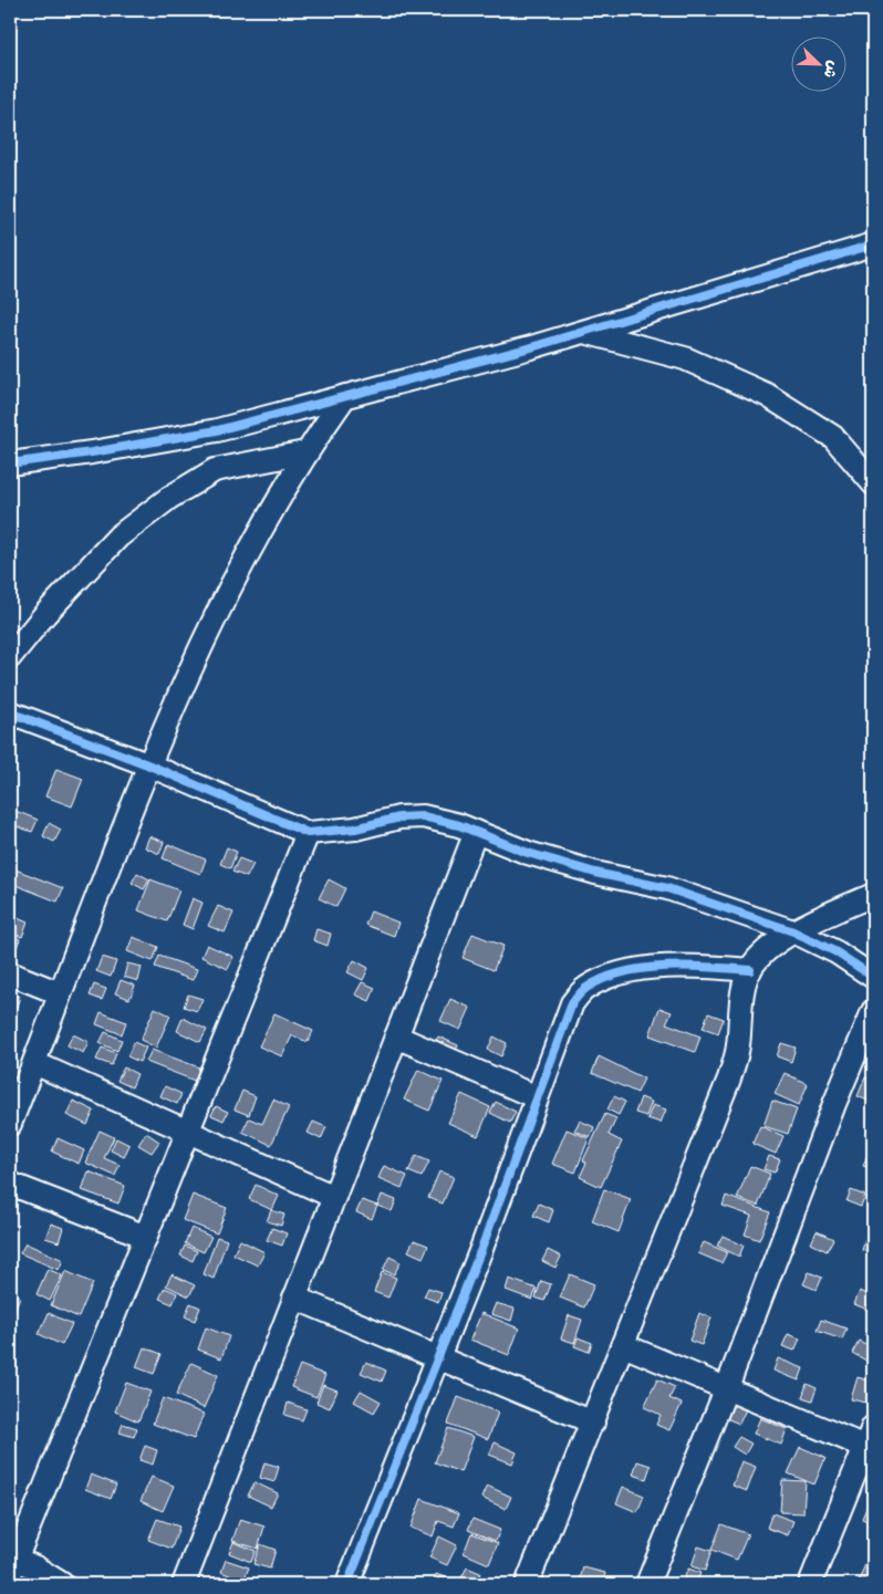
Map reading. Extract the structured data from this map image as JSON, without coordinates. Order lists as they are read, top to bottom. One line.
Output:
{"north":"bottom right"}
